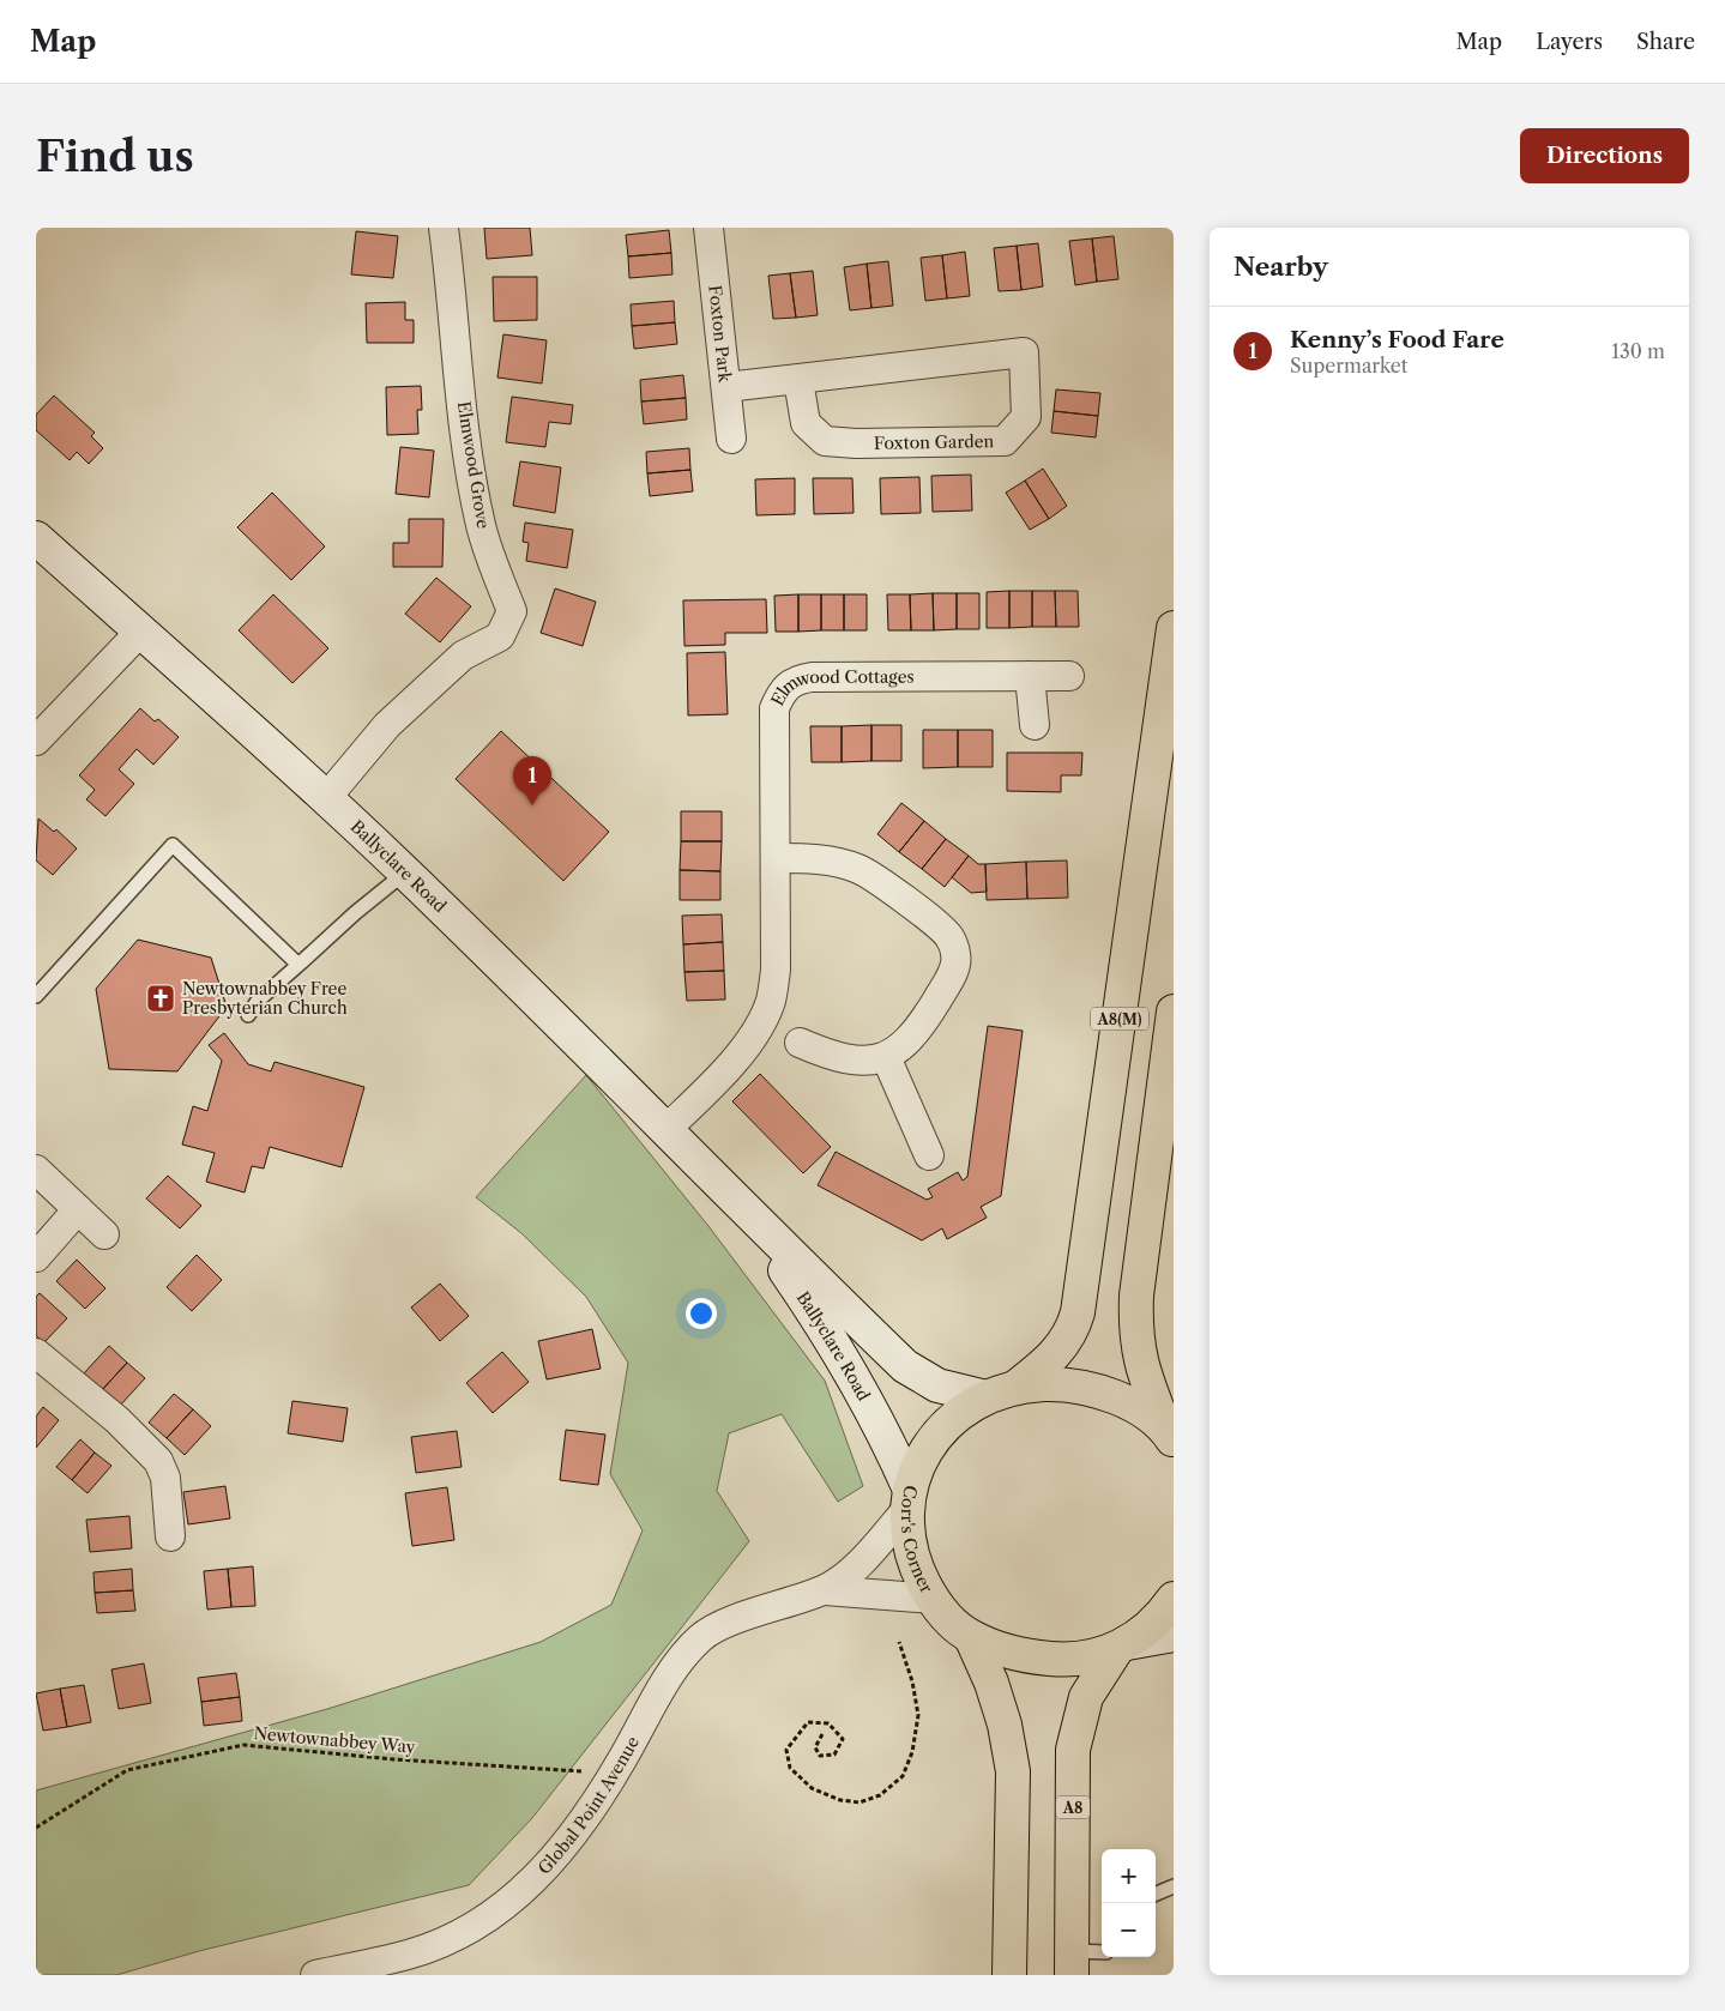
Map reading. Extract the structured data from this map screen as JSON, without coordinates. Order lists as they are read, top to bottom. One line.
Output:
{"streets":{"highway":["A8(M)","Corr's Corner","A8"],"main road":["Ballyclare Road"],"street":["Foxton Park","Foxton Garden","Elmwood Grove","Elmwood Cottages","Global Point Avenue"],"path":["Newtownabbey Way"]},"crossings":[["Foxton Park","Foxton Garden"],["Elmwood Grove","Ballyclare Road"],["Elmwood Cottages","Ballyclare Road"],["Ballyclare Road","A8(M)"],["Ballyclare Road","Corr's Corner"],["Ballyclare Road","Global Point Avenue"],["A8(M)","Corr's Corner"],["Corr's Corner","Global Point Avenue"],["Corr's Corner","A8"],["Newtownabbey Way","Global Point Avenue"]],"places":{"church":["Newtownabbey Free Presbyterian Church"]},"page":{"header":"Map","nav":["Map","Layers","Share"],"buttons":"Directions","title":"Find us","heading":"Nearby","list":[{"mark":"1","name":"Kenny’s Food Fare","note":"Supermarket","value":"130 m"}],"pins":"1","map_buttons":["+","−"]}}
